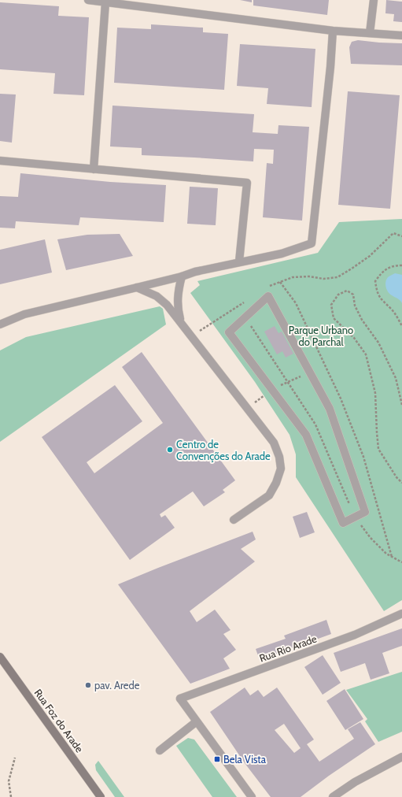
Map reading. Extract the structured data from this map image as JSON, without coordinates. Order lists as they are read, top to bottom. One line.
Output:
{"streets":{"street":["Rua Rio Arade","Rua Foz do Arade"]},"parks":["Parque Urbano do Parchal"],"places":{"other":["Centro de Convenções do Arade","pav. Arede"],"transit":["Bela Vista"]}}
